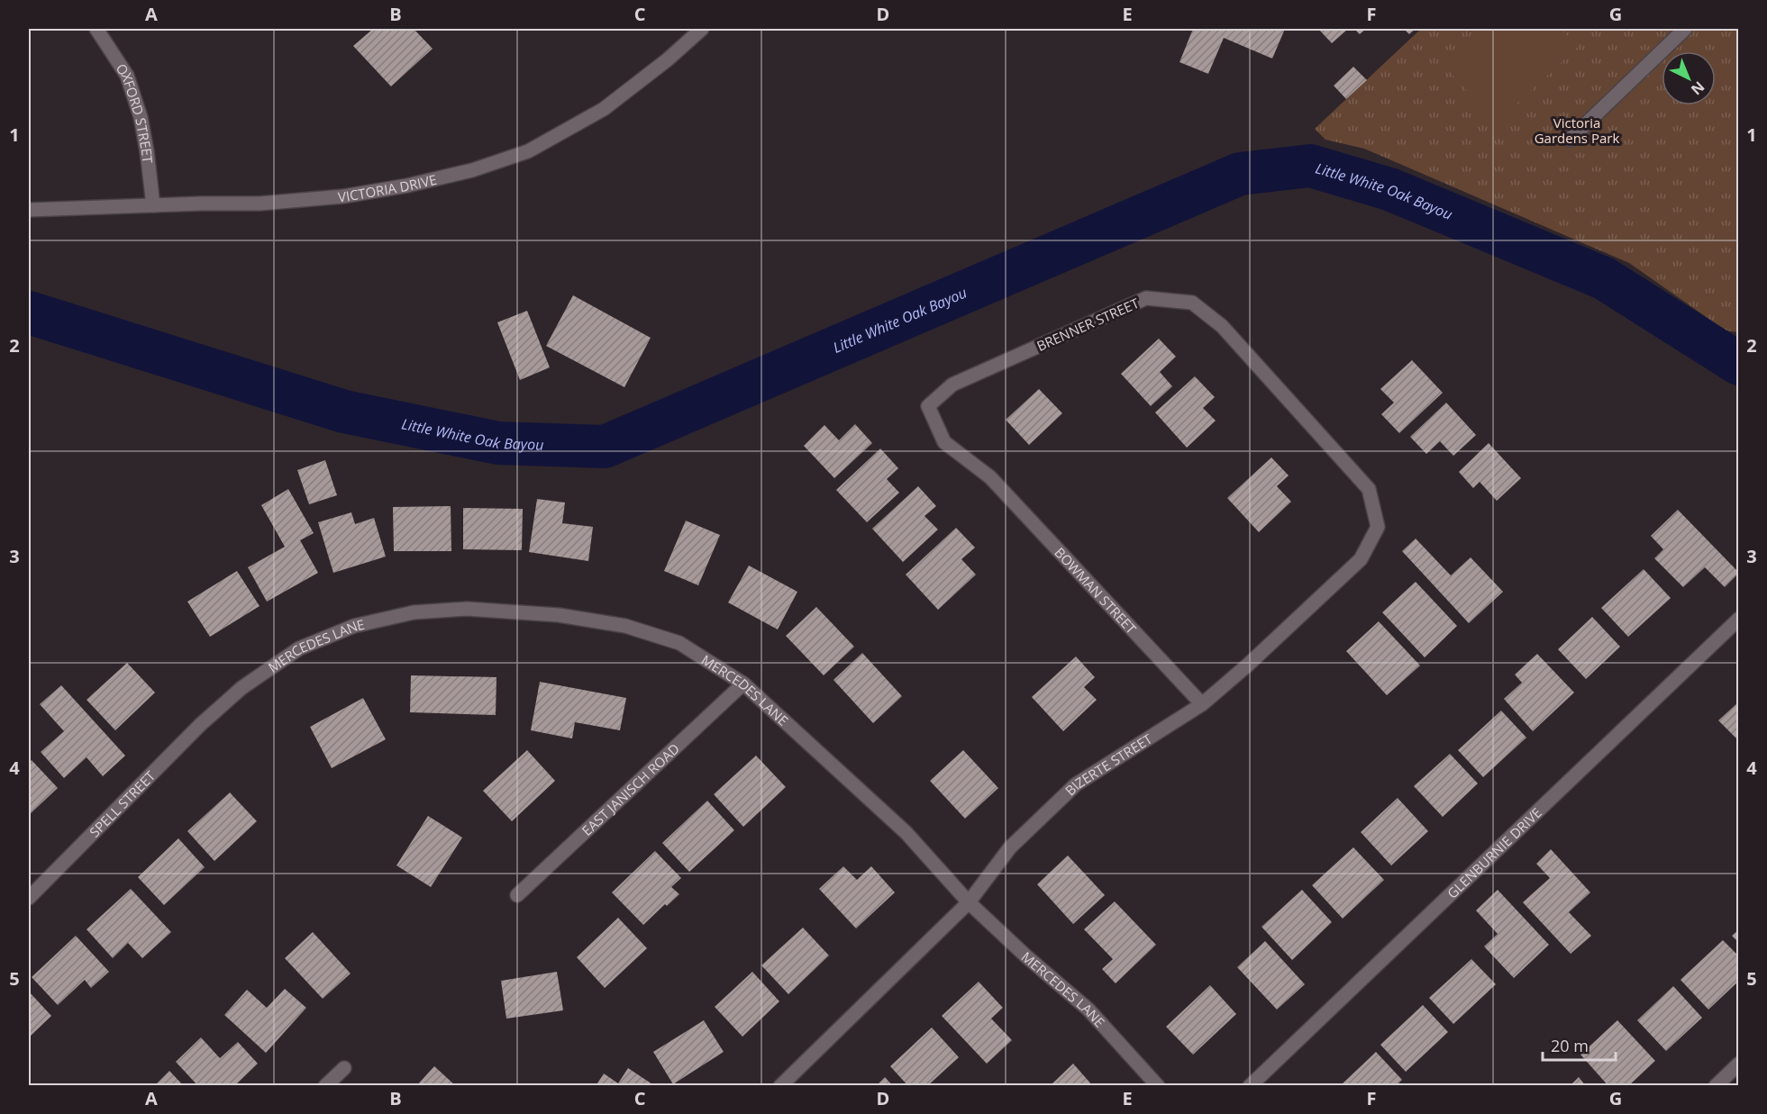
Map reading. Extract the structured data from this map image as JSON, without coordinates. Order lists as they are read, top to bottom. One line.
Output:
{"streets":{"street":["OXFORD STREET","VICTORIA DRIVE","BRENNER STREET","BOWMAN STREET","MERCEDES LANE","BIZERTE STREET","EAST JANISCH ROAD","SPELL STREET","GLENBURNIE DRIVE"]},"crossings":[["OXFORD STREET","VICTORIA DRIVE"],["BRENNER STREET","BOWMAN STREET"],["BRENNER STREET","BIZERTE STREET"],["BOWMAN STREET","BIZERTE STREET"],["MERCEDES LANE","BIZERTE STREET"],["MERCEDES LANE","EAST JANISCH ROAD"],["MERCEDES LANE","SPELL STREET"]],"water":["Little White Oak Bayou"],"parks":["Victoria Gardens Park"],"scale_bar":"20 m","north":"bottom right","grid":{"columns":["A","B","C","D","E","F","G"],"rows":["1","2","3","4","5"]}}
